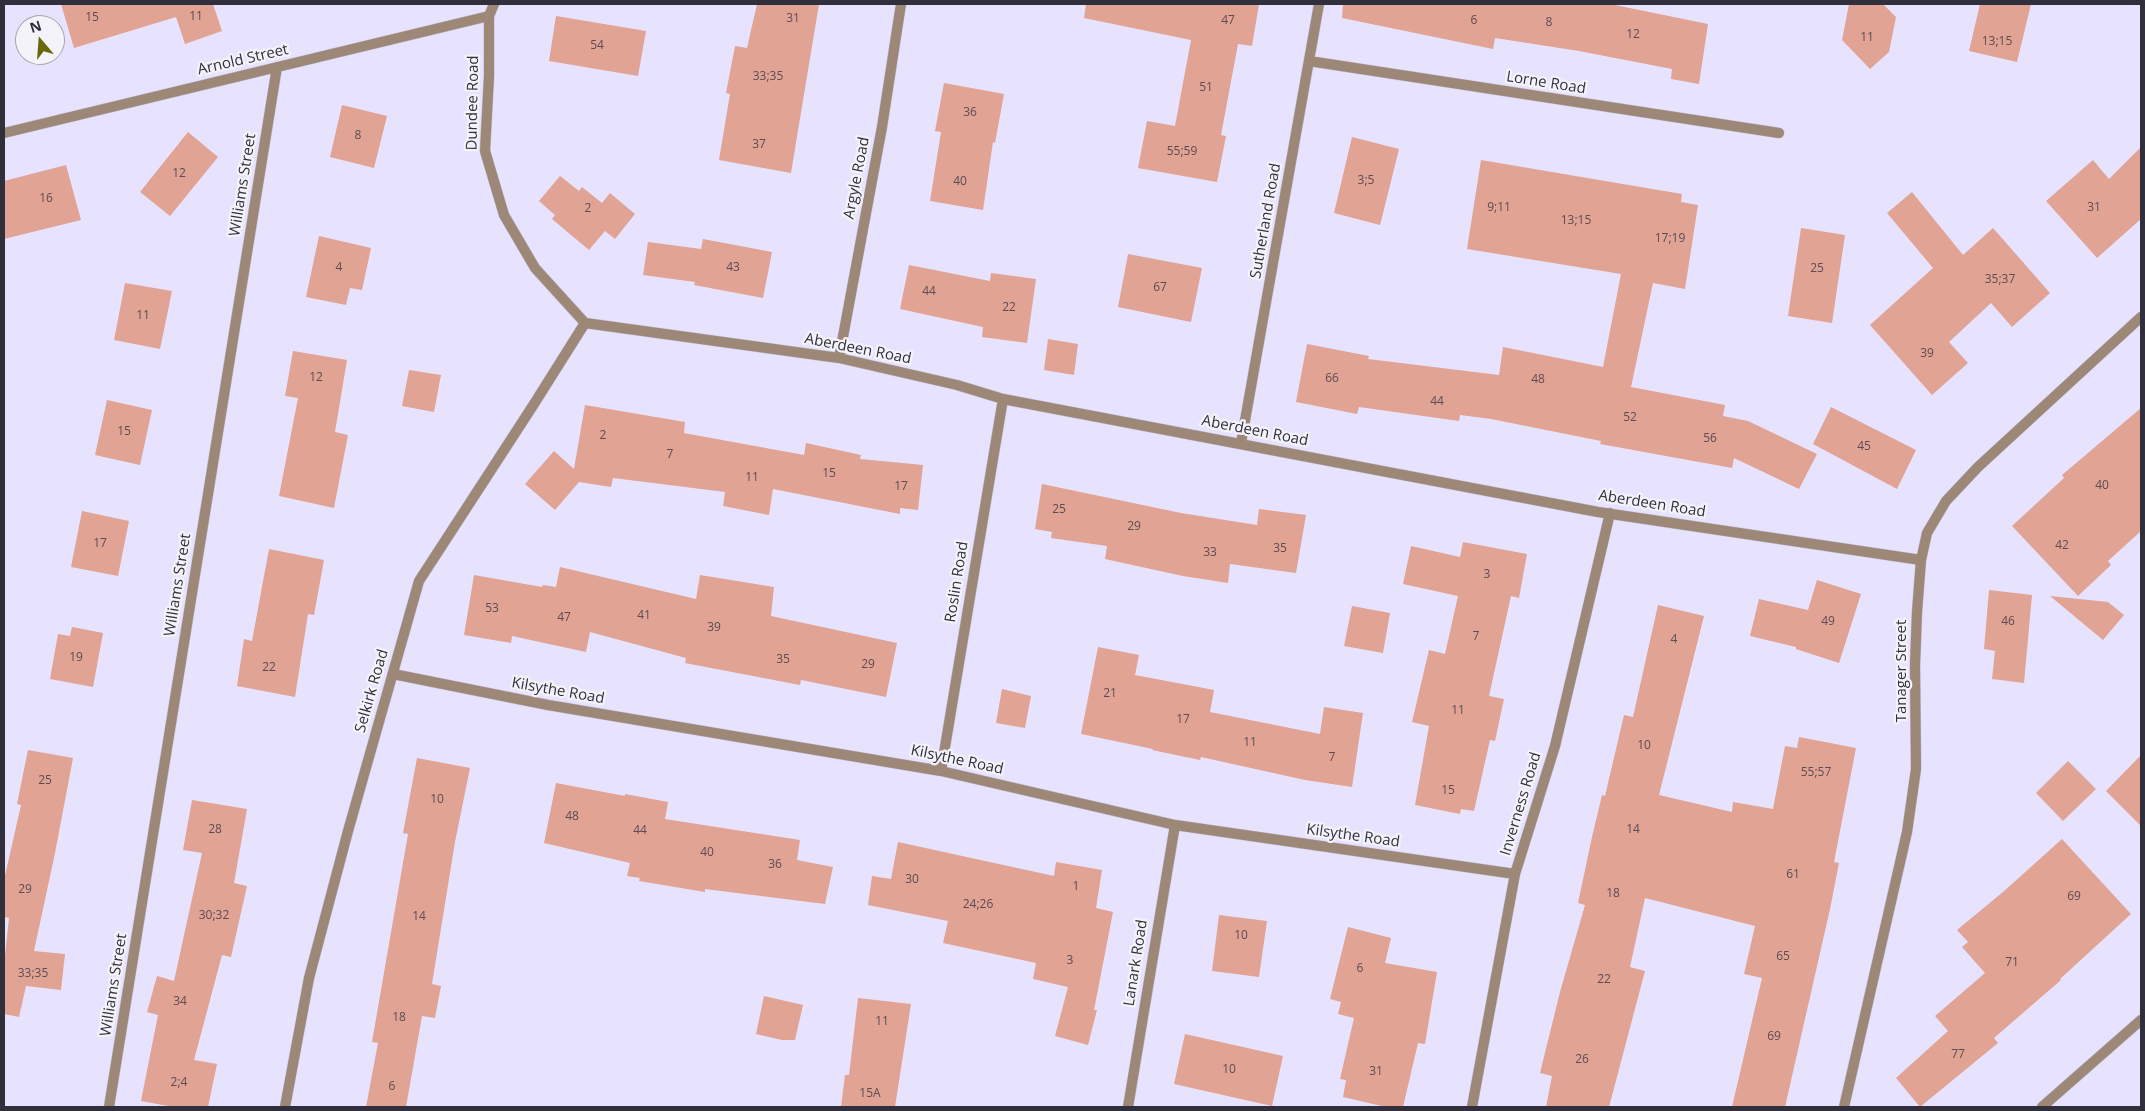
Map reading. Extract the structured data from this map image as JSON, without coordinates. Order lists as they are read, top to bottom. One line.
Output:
{"streets":{"street":["Arnold Street","Lorne Road","Dundee Road","Argyle Road","Williams Street","Sutherland Road","Aberdeen Road","Roslin Road","Tanager Street","Selkirk Road","Kilsythe Road","Inverness Road","Lanark Road"]},"crossings":[["Arnold Street","Dundee Road"],["Arnold Street","Williams Street"],["Lorne Road","Sutherland Road"],["Dundee Road","Aberdeen Road"],["Dundee Road","Selkirk Road"],["Argyle Road","Aberdeen Road"],["Sutherland Road","Aberdeen Road"],["Aberdeen Road","Roslin Road"],["Aberdeen Road","Tanager Street"],["Aberdeen Road","Selkirk Road"],["Aberdeen Road","Inverness Road"],["Roslin Road","Kilsythe Road"],["Selkirk Road","Kilsythe Road"],["Kilsythe Road","Inverness Road"],["Kilsythe Road","Lanark Road"]],"house_numbers":["11","15","31","47","6","8","12","11","13;15","54","33;35","51","36","8","37","55;59","12","3;5","40","16","9;11","31","2","13;15","17;19","4","43","25","35;37","67","44","22","11","39","12","66","48","44","52","15","2","56","45","7","15","11","40","17","25","29","17","42","35","33","3","53","41","47","49","46","39","7","4","19","35","29","22","21","11","17","11","10","7","55;57","25","15","10","48","28","14","44","40","36","61","30","1","29","18","69","24;26","30;32","14","10","65","3","71","6","33;35","22","34","18","11","69","77","26","10","31","2;4","6","15A"],"north":"top"}
